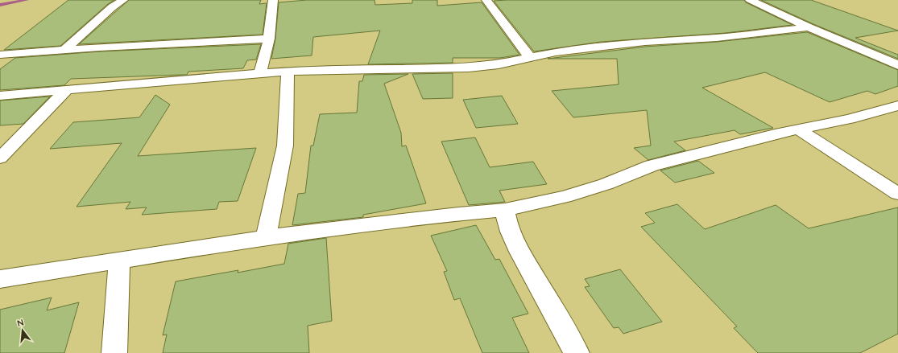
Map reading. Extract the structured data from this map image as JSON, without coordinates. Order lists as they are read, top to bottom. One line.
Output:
{"north":"top"}
